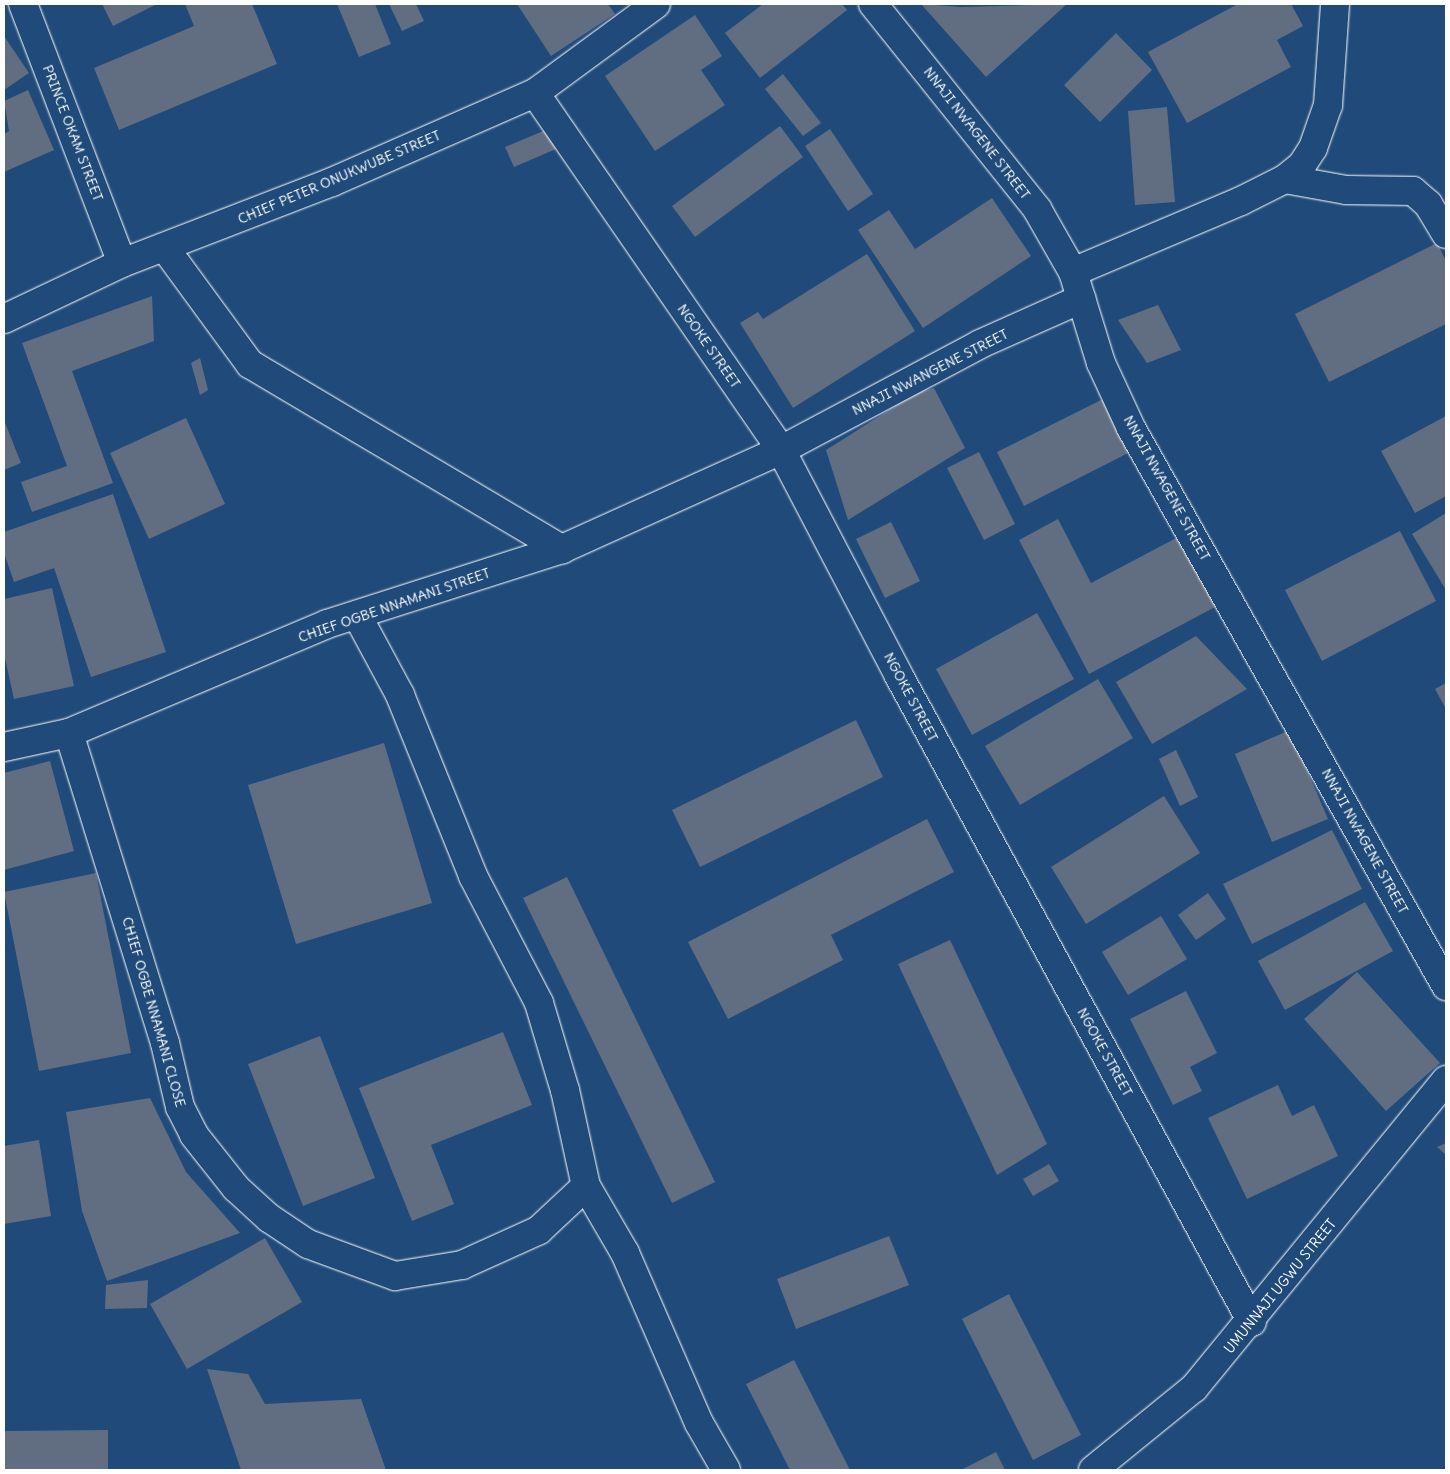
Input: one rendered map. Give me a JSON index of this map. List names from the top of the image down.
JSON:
{
  "streets": {
    "street": [
      "PRINCE OKAM STREET",
      "NNAJI NWAGENE STREET",
      "CHIEF PETER ONUKWUBE STREET",
      "NGOKE STREET",
      "NNAJI NWANGENE STREET",
      "CHIEF OGBE NNAMANI STREET",
      "CHIEF OGBE NNAMANI CLOSE",
      "UMUNNAJI UGWU STREET"
    ]
  },
  "crossings": [
    ["PRINCE OKAM STREET", "CHIEF PETER ONUKWUBE STREET"],
    ["NNAJI NWAGENE STREET", "NNAJI NWANGENE STREET"],
    ["CHIEF PETER ONUKWUBE STREET", "NGOKE STREET"],
    ["NGOKE STREET", "NNAJI NWANGENE STREET"],
    ["NGOKE STREET", "CHIEF OGBE NNAMANI STREET"],
    ["NGOKE STREET", "UMUNNAJI UGWU STREET"],
    ["NNAJI NWANGENE STREET", "CHIEF OGBE NNAMANI STREET"],
    ["CHIEF OGBE NNAMANI STREET", "CHIEF OGBE NNAMANI CLOSE"]
  ]
}
